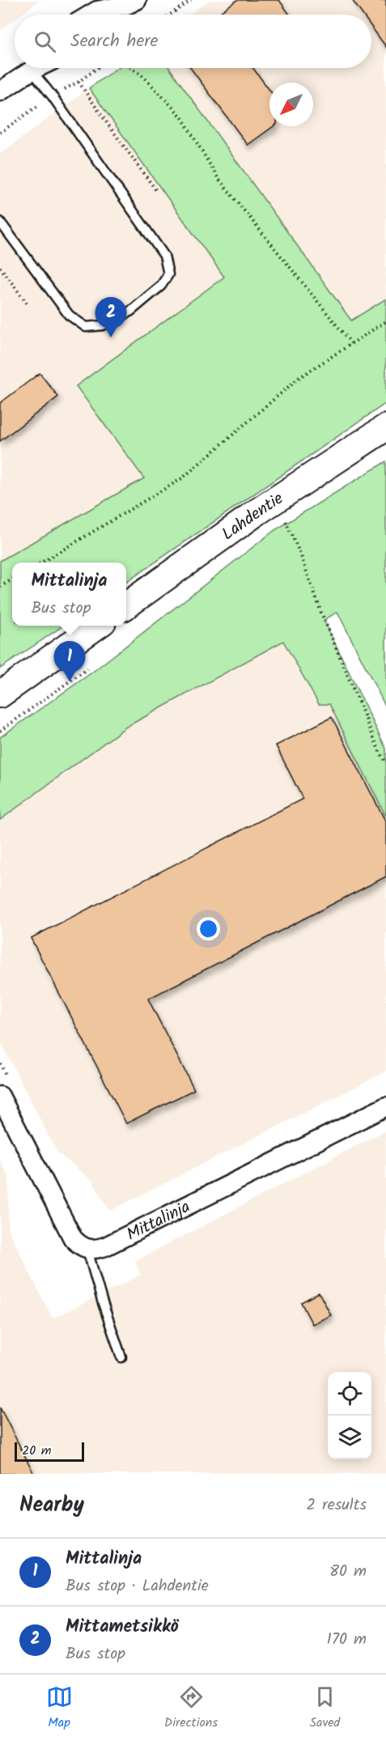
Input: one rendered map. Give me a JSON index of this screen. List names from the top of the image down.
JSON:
{
  "streets": {
    "main road": ["Lahdentie"],
    "street": ["Mittalinja"]
  },
  "scale_bar": "20 m",
  "north": "bottom left",
  "page": {
    "search": "Search here",
    "pins": ["2", "1"],
    "popup": ["Mittalinja", "Bus stop"],
    "scale": "20 m",
    "heading": ["Nearby", "2 results"],
    "list": [
      {
        "mark": "1",
        "name": "Mittalinja",
        "note": "Bus stop · Lahdentie",
        "value": "80 m"
      },
      {
        "mark": "2",
        "name": "Mittametsikkö",
        "note": "Bus stop",
        "value": "170 m"
      }
    ],
    "nav": ["Map", "Directions", "Saved"]
  }
}
